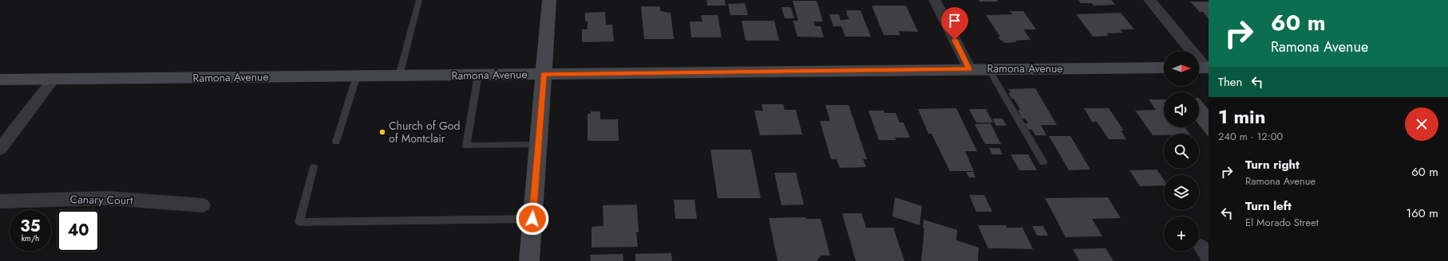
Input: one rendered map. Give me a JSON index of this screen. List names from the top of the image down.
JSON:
{
  "streets": {
    "street": ["Ramona Avenue", "Canary Court"]
  },
  "places": ["Church of God of Montclair"],
  "north": "right",
  "page": {
    "turn": ["60 m", "Ramona Avenue"],
    "map_buttons": "+",
    "then": "Then",
    "heading": ["1 min", "240 m · 12:00"],
    "list": [
      {
        "name": "Turn right",
        "note": "Ramona Avenue",
        "value": "60 m"
      },
      {
        "name": "Turn left",
        "note": "El Morado Street",
        "value": "160 m"
      }
    ],
    "speed": "35 km/h",
    "limit": "40"
  }
}
